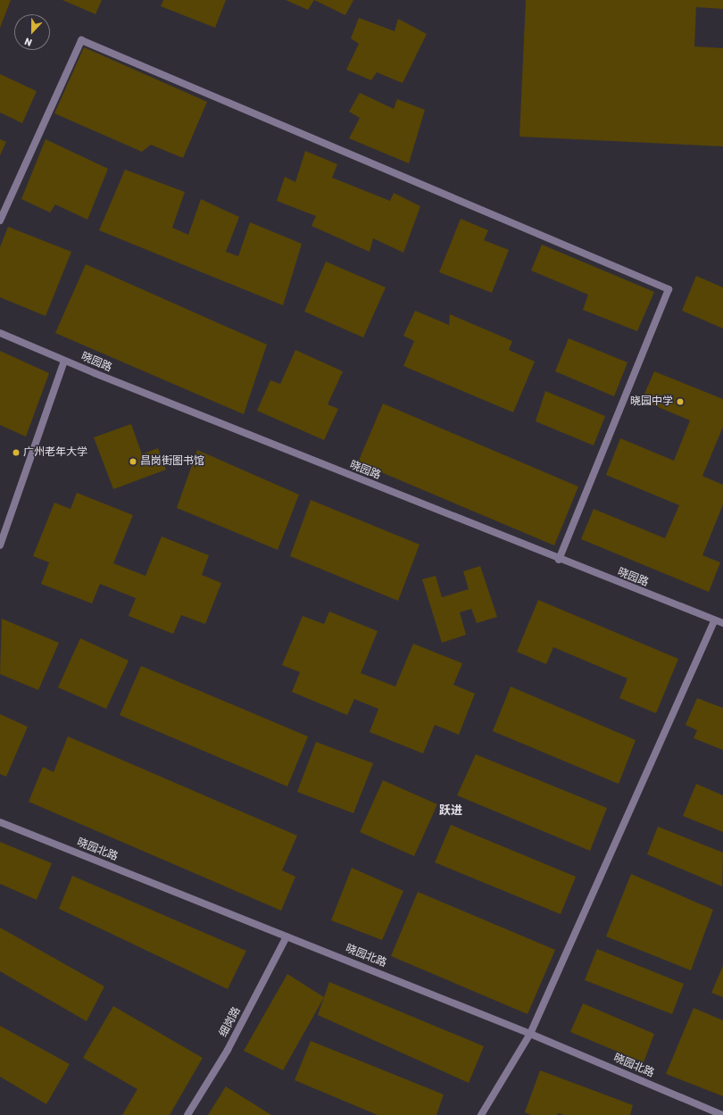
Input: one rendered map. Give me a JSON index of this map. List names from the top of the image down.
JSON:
{
  "streets": {
    "street": ["晓园路", "晓园北路", "细岗路"]
  },
  "crossings": [
    ["晓园北路", "细岗路"]
  ],
  "districts": ["跃进"],
  "places": ["晓园中学", "广州老年大学", "昌岗街图书馆"],
  "north": "bottom"
}
